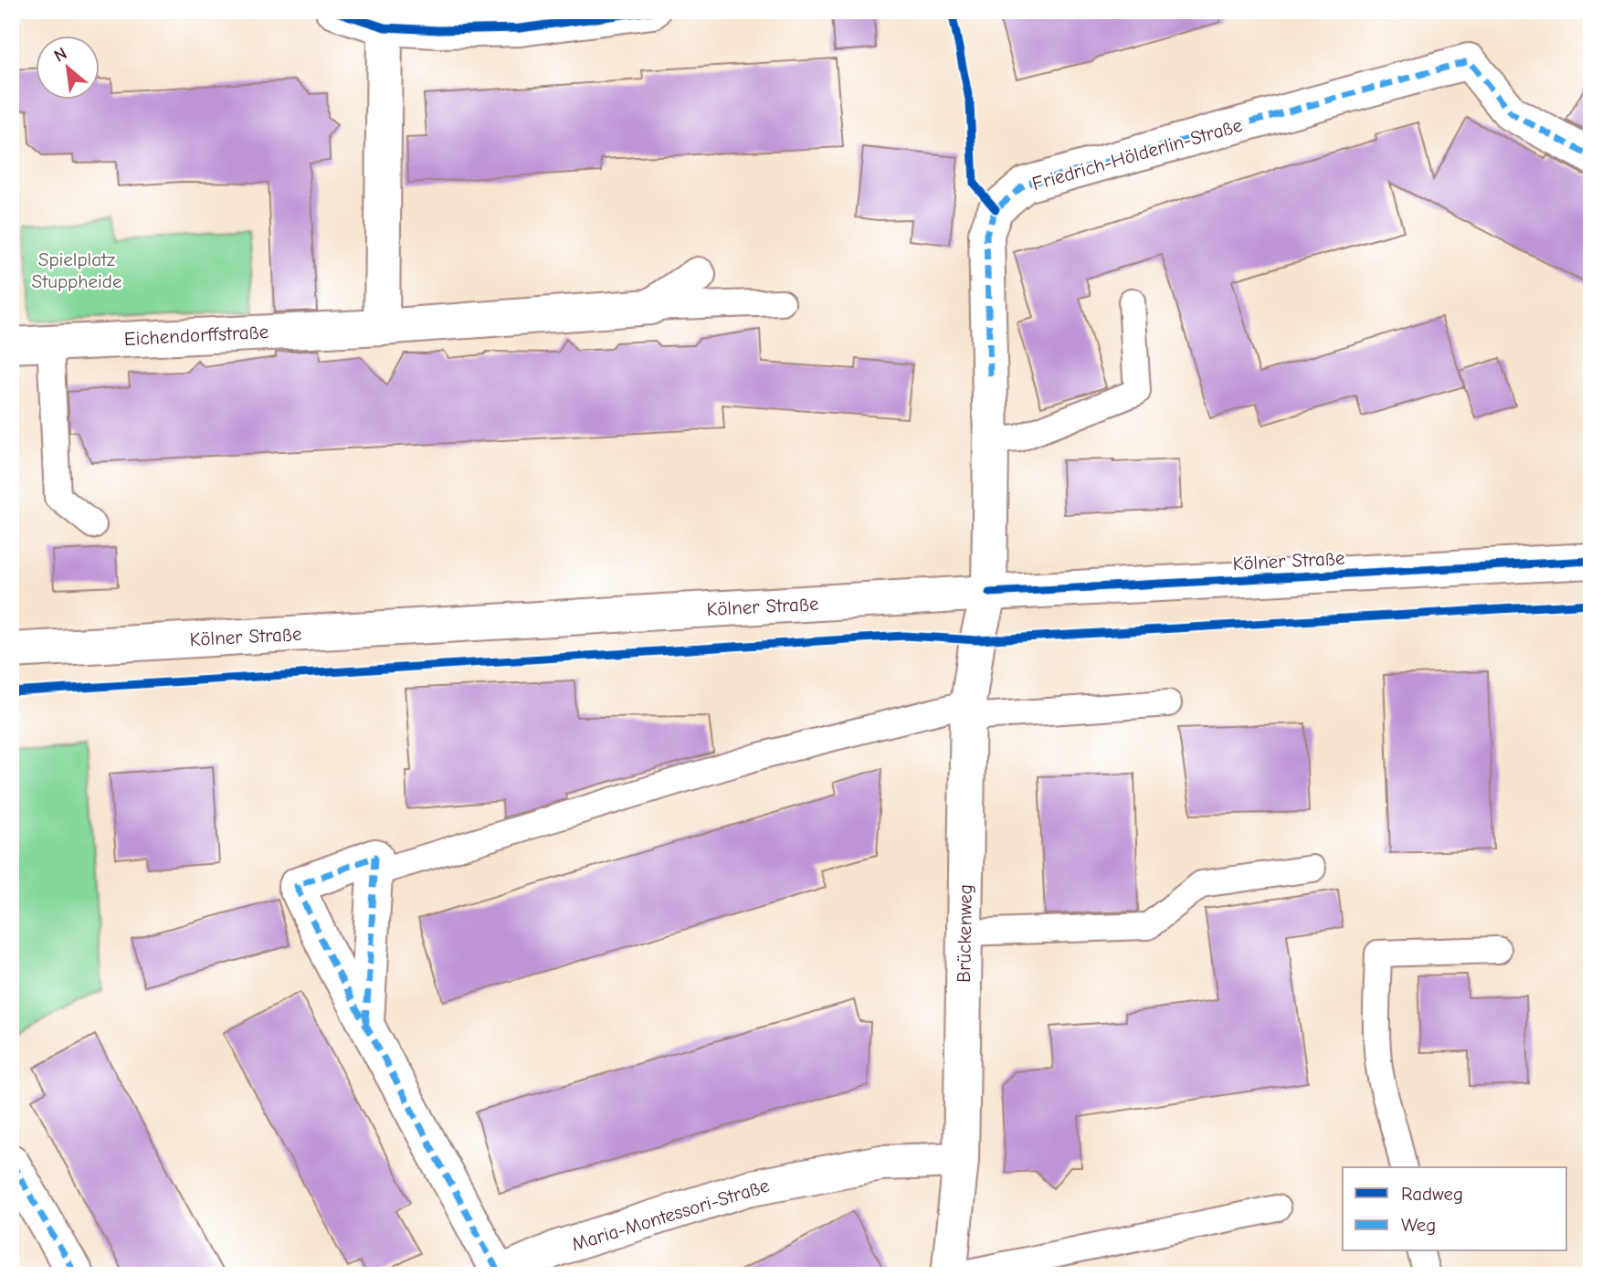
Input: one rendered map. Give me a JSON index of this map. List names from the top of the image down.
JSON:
{
  "streets": {
    "street": [
      "Friedrich-Hölderlin-Straße",
      "Eichendorffstraße",
      "Kölner Straße",
      "Brückenweg",
      "Maria-Montessori-Straße"
    ]
  },
  "crossings": [
    ["Friedrich-Hölderlin-Straße", "Kölner Straße"],
    ["Friedrich-Hölderlin-Straße", "Brückenweg"],
    ["Kölner Straße", "Brückenweg"],
    ["Brückenweg", "Maria-Montessori-Straße"]
  ],
  "parks": ["Spielplatz Stuppheide"],
  "legend": ["Radweg", "Weg"],
  "north": "top left"
}
